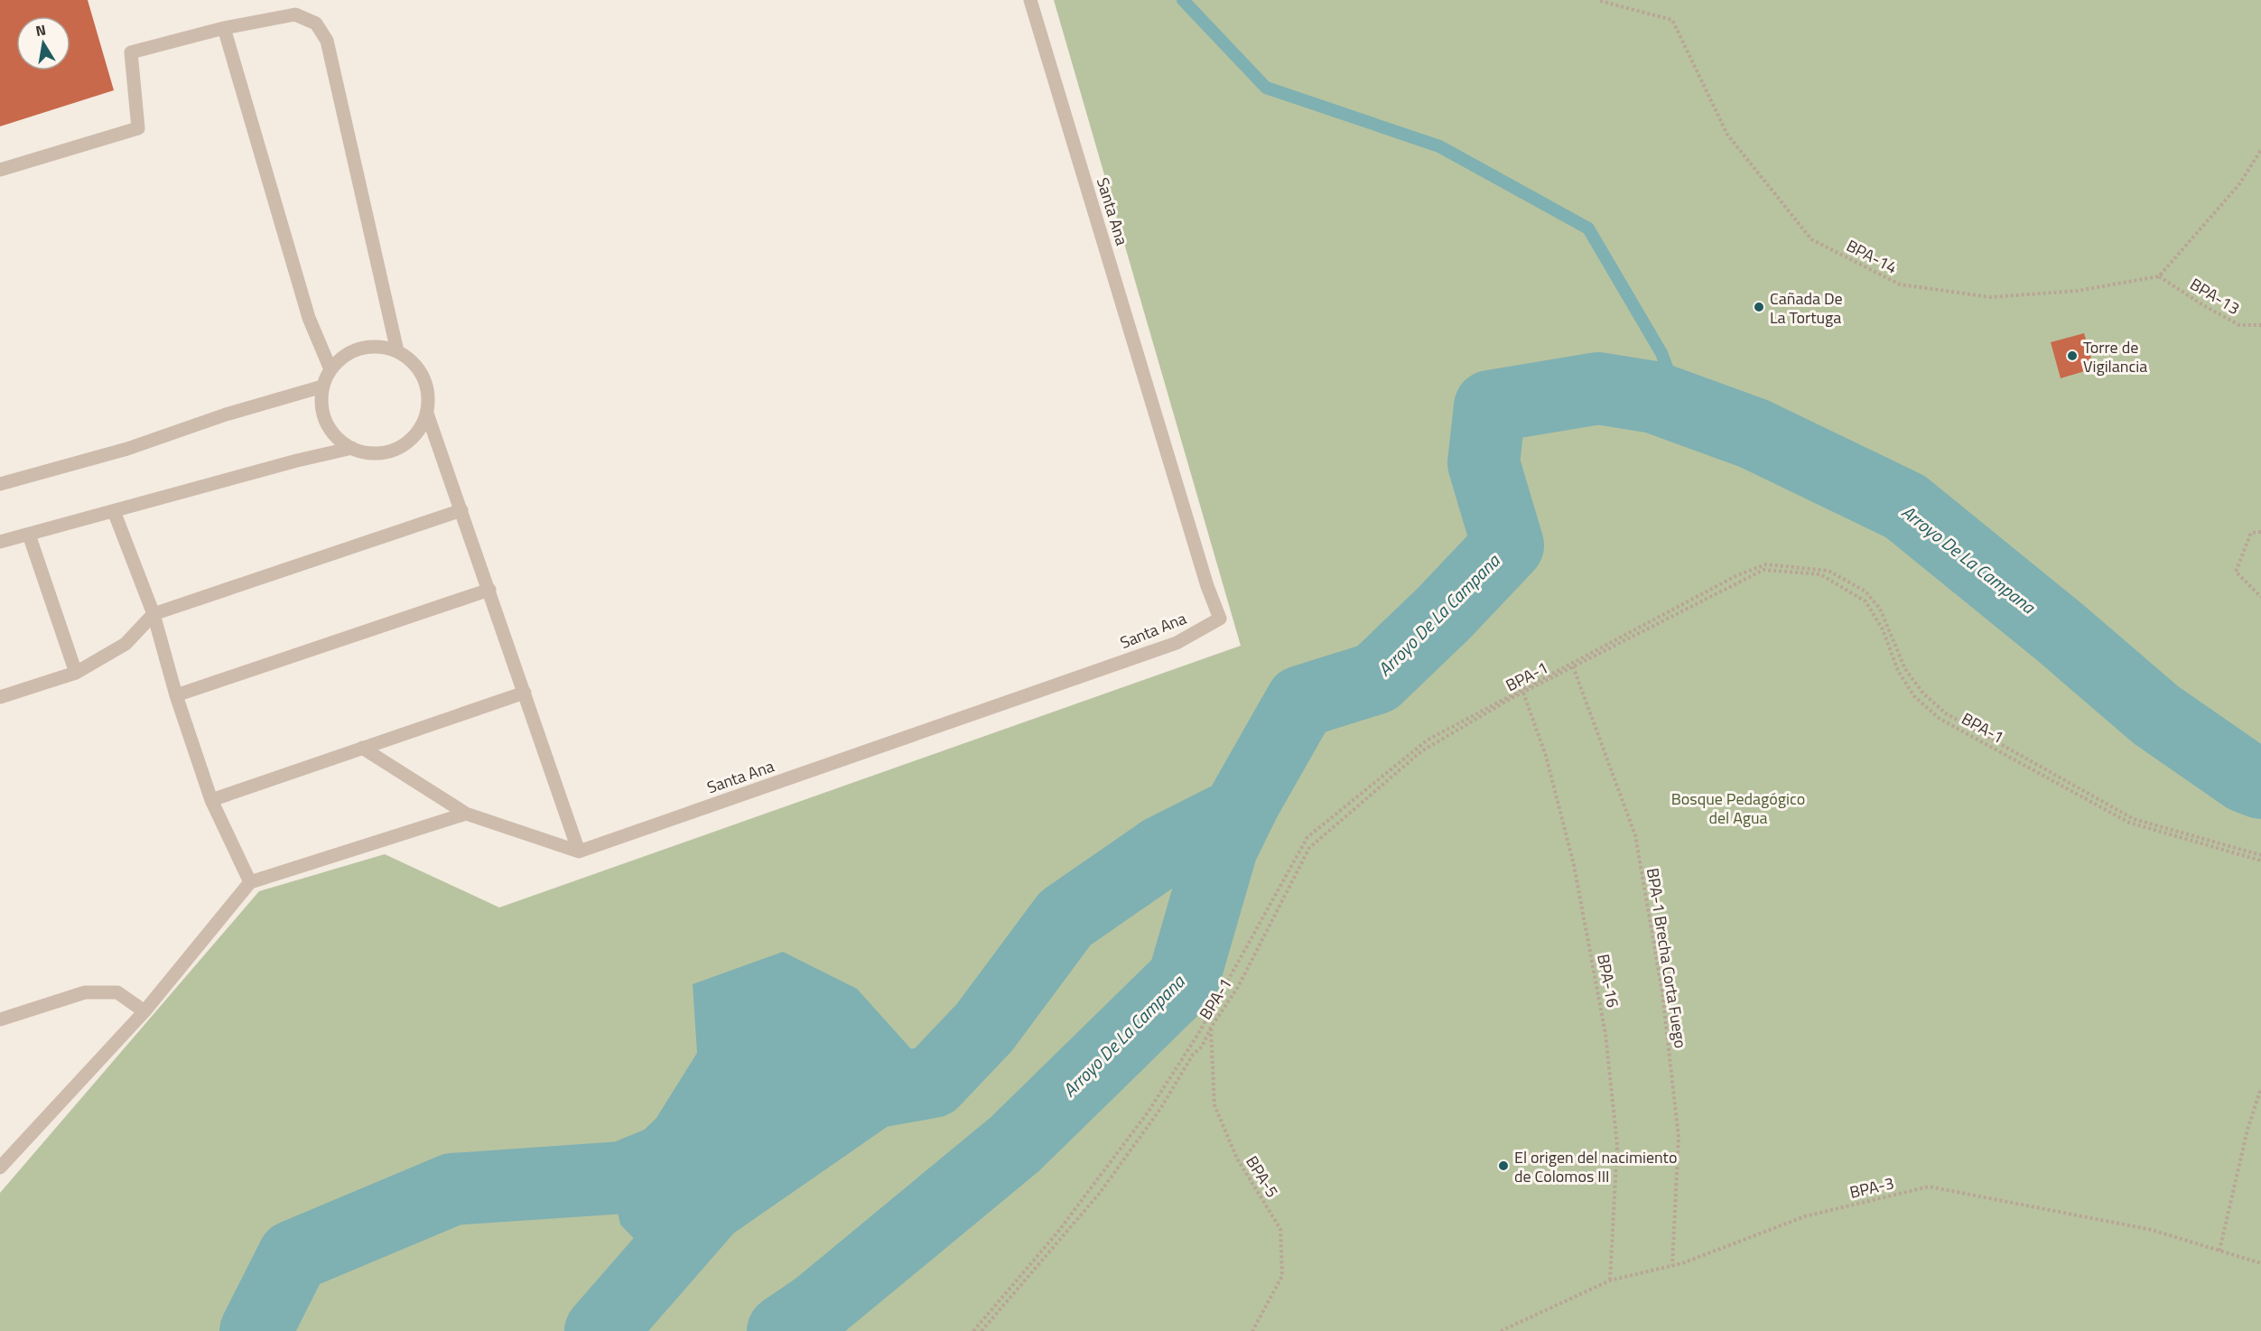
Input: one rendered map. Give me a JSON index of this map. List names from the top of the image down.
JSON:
{
  "streets": {
    "lane": ["Santa Ana"],
    "path": [
      "BPA-14",
      "BPA-13",
      "BPA-1",
      "BPA-1 Brecha Corta Fuego",
      "BPA-16",
      "BPA-5",
      "BPA-3"
    ]
  },
  "crossings": [
    ["BPA-14", "BPA-13"],
    ["BPA-1", "BPA-1 Brecha Corta Fuego"],
    ["BPA-1", "BPA-16"],
    ["BPA-1", "BPA-5"],
    ["BPA-1 Brecha Corta Fuego", "BPA-3"],
    ["BPA-16", "BPA-3"]
  ],
  "water": ["Arroyo De La Campana"],
  "parks": ["Bosque Pedagógico del Agua"],
  "places": ["Cañada De La Tortuga", "Torre de Vigilancia", "El origen del nacimiento de Colomos III"],
  "north": "top"
}
